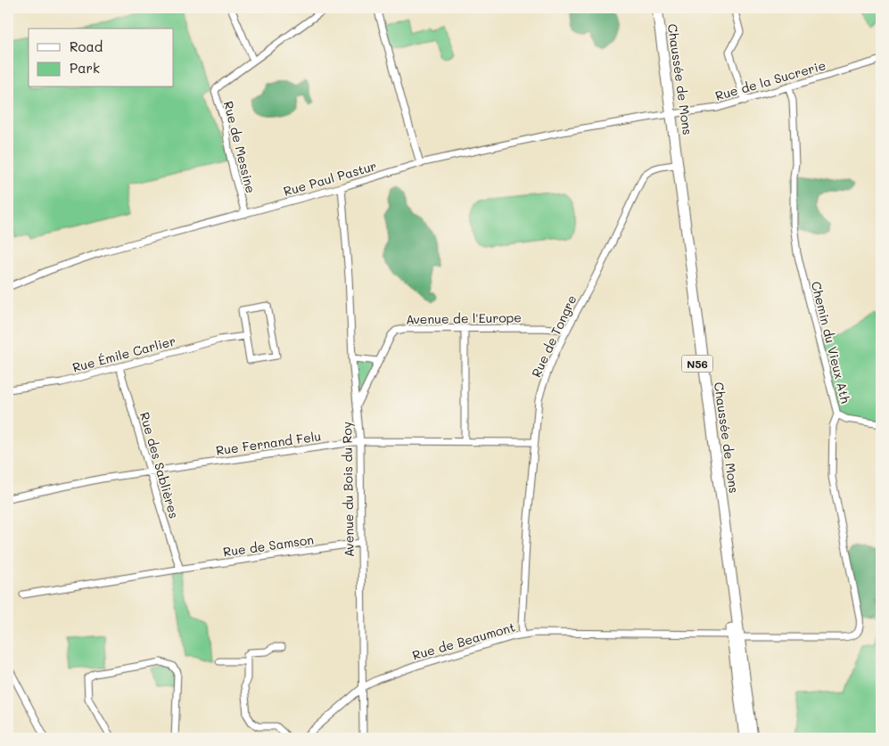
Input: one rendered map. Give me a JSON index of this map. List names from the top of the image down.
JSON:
{
  "streets": {
    "main road": ["Chaussée de Mons", "N56"],
    "street": [
      "Rue de la Sucrerie",
      "Rue de Messine",
      "Rue Paul Pastur",
      "Avenue de l'Europe",
      "Rue de Tongre",
      "Chemin du Vieux Ath",
      "Rue Émile Carlier",
      "Rue Fernand Felu",
      "Rue des Sablières",
      "Avenue du Bois du Roy",
      "Rue de Samson",
      "Rue de Beaumont"
    ]
  },
  "crossings": [
    ["Chaussée de Mons", "Rue de la Sucrerie"],
    ["Chaussée de Mons", "Rue Paul Pastur"],
    ["Chaussée de Mons", "Rue de Tongre"],
    ["Chaussée de Mons", "Chemin du Vieux Ath"],
    ["Chaussée de Mons", "Rue de Beaumont"],
    ["Rue de la Sucrerie", "Rue Paul Pastur"],
    ["Rue de la Sucrerie", "Chemin du Vieux Ath"],
    ["Rue de Messine", "Rue Paul Pastur"],
    ["Rue Paul Pastur", "Avenue du Bois du Roy"],
    ["Avenue de l'Europe", "Rue de Tongre"],
    ["Avenue de l'Europe", "Avenue du Bois du Roy"],
    ["Rue de Tongre", "Rue Fernand Felu"],
    ["Rue de Tongre", "Rue de Beaumont"],
    ["Chemin du Vieux Ath", "Rue de Beaumont"],
    ["Rue Émile Carlier", "Rue des Sablières"],
    ["Rue Fernand Felu", "Rue des Sablières"],
    ["Rue Fernand Felu", "Avenue du Bois du Roy"],
    ["Rue des Sablières", "Rue de Samson"],
    ["Avenue du Bois du Roy", "Rue de Samson"],
    ["Avenue du Bois du Roy", "Rue de Beaumont"]
  ],
  "legend": ["Road", "Park"]
}
